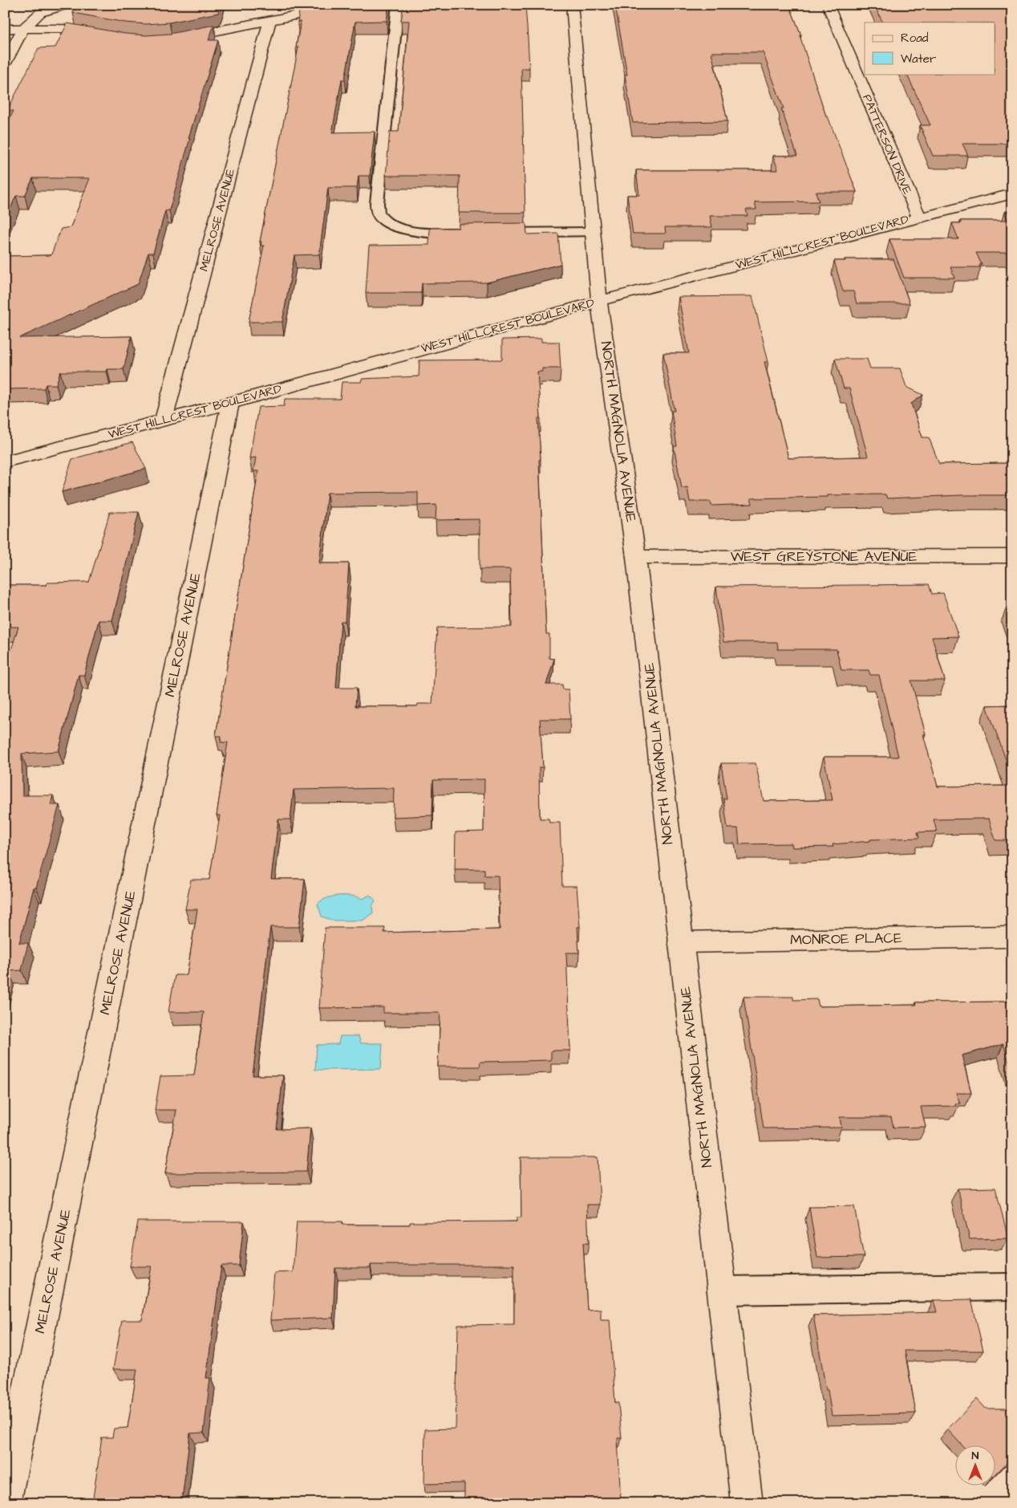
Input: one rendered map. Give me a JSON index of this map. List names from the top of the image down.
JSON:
{
  "streets": {
    "street": [
      "PATTERSON DRIVE",
      "MELROSE AVENUE",
      "WEST HILLCREST BOULEVARD",
      "NORTH MAGNOLIA AVENUE",
      "WEST GREYSTONE AVENUE",
      "MONROE PLACE"
    ]
  },
  "crossings": [
    ["PATTERSON DRIVE", "WEST HILLCREST BOULEVARD"],
    ["MELROSE AVENUE", "WEST HILLCREST BOULEVARD"],
    ["WEST HILLCREST BOULEVARD", "NORTH MAGNOLIA AVENUE"],
    ["NORTH MAGNOLIA AVENUE", "WEST GREYSTONE AVENUE"],
    ["NORTH MAGNOLIA AVENUE", "MONROE PLACE"]
  ],
  "legend": ["Road", "Water"],
  "north": "top"
}
